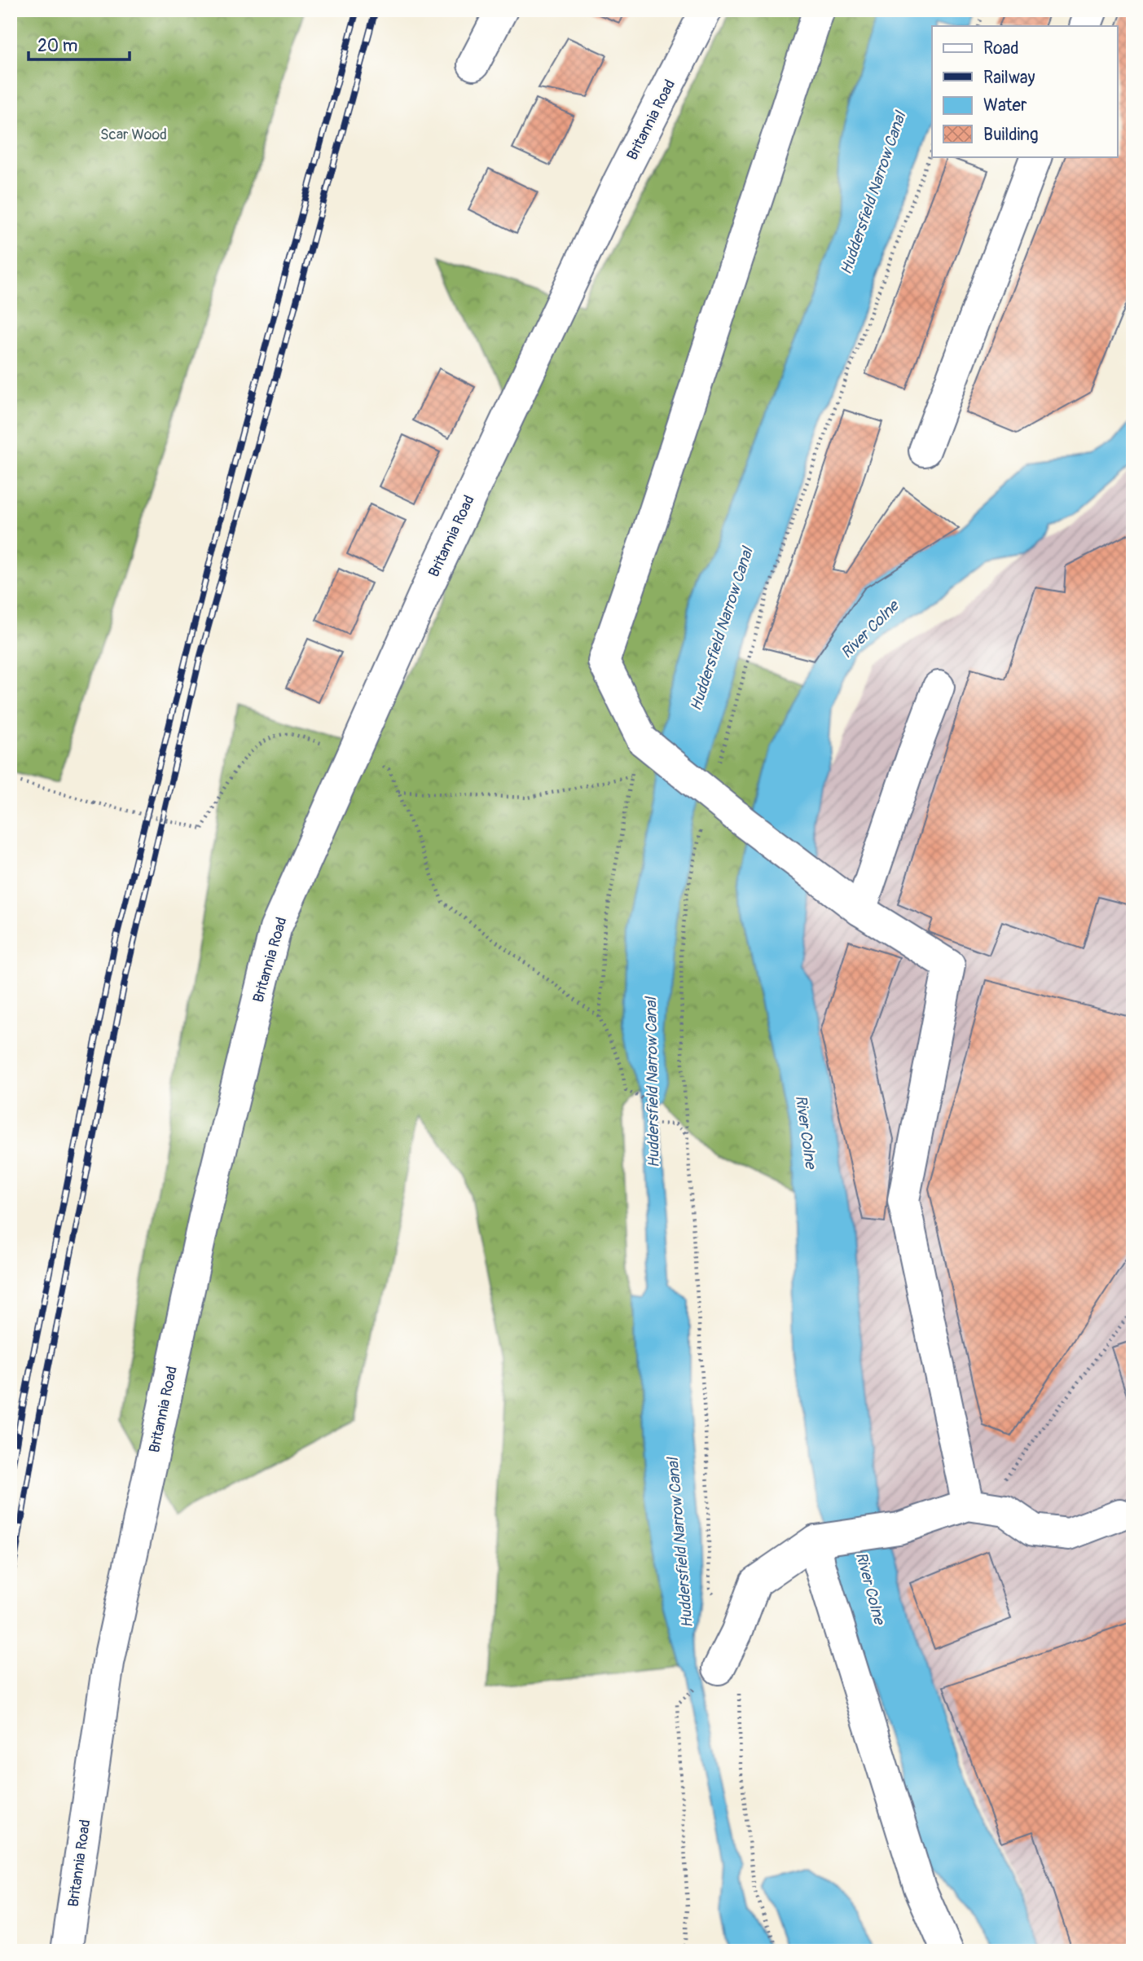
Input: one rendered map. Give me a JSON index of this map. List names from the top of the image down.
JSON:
{
  "streets": {
    "street": ["Britannia Road"]
  },
  "water": ["Huddersfield Narrow Canal", "River Colne"],
  "parks": ["Scar Wood"],
  "legend": [
    "Road",
    "Railway",
    "Water",
    "Building"
  ],
  "scale_bar": "20 m"
}
